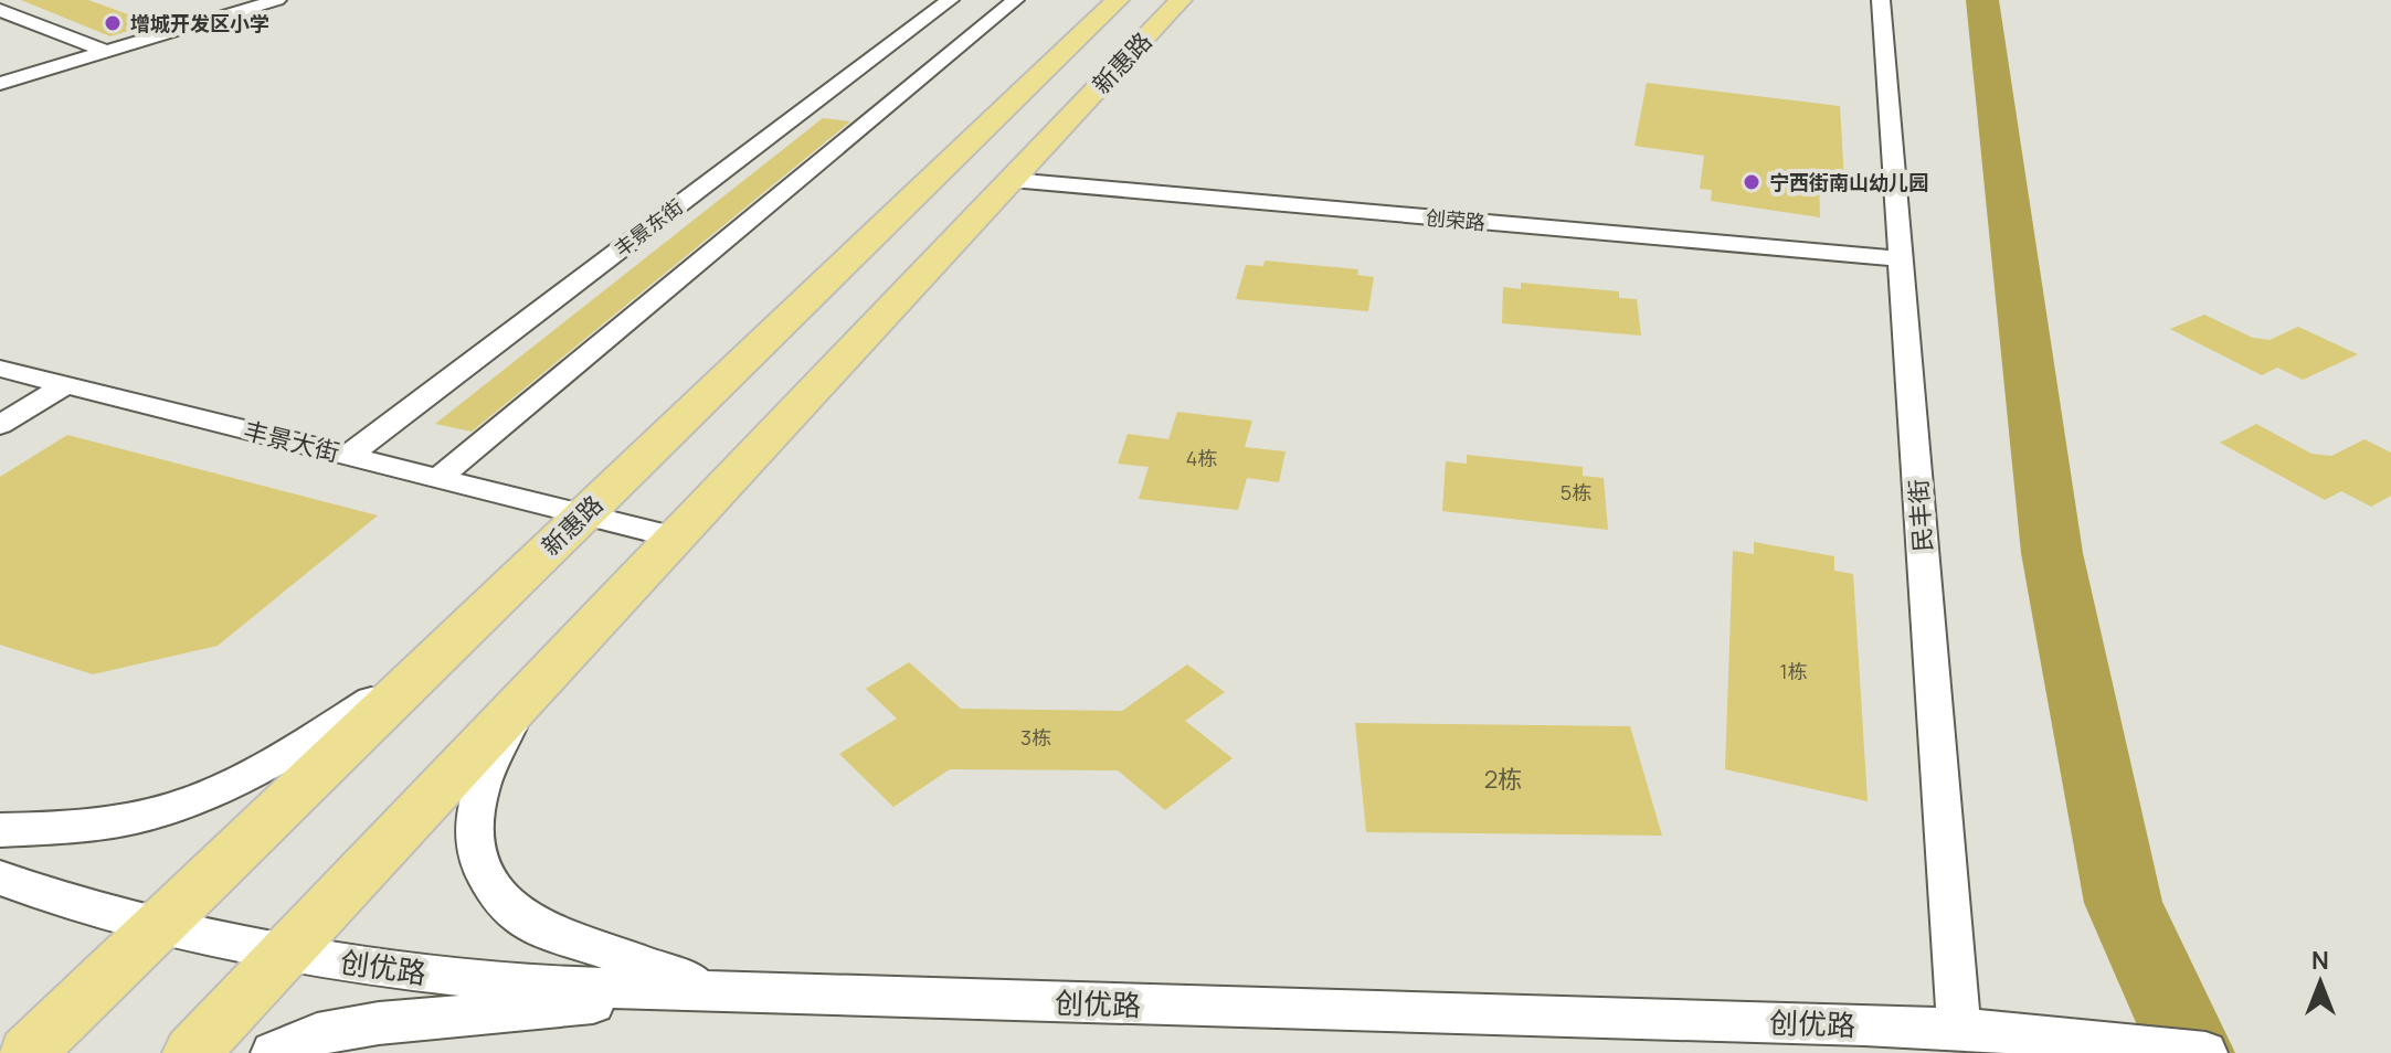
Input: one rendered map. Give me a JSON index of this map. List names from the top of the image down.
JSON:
{
  "streets": {
    "main road": ["新惠路"],
    "street": [
      "创荣路",
      "丰景东街",
      "丰景大街",
      "民丰街",
      "创优路"
    ]
  },
  "crossings": [
    ["新惠路", "创荣路"],
    ["新惠路", "丰景大街"],
    ["新惠路", "创优路"],
    ["创荣路", "民丰街"],
    ["丰景东街", "丰景大街"],
    ["民丰街", "创优路"]
  ],
  "places": ["增城开发区小学", "宁西街南山幼儿园"],
  "house_numbers": [
    "4栋",
    "5栋",
    "1栋",
    "3栋",
    "2栋"
  ],
  "north": "top"
}
